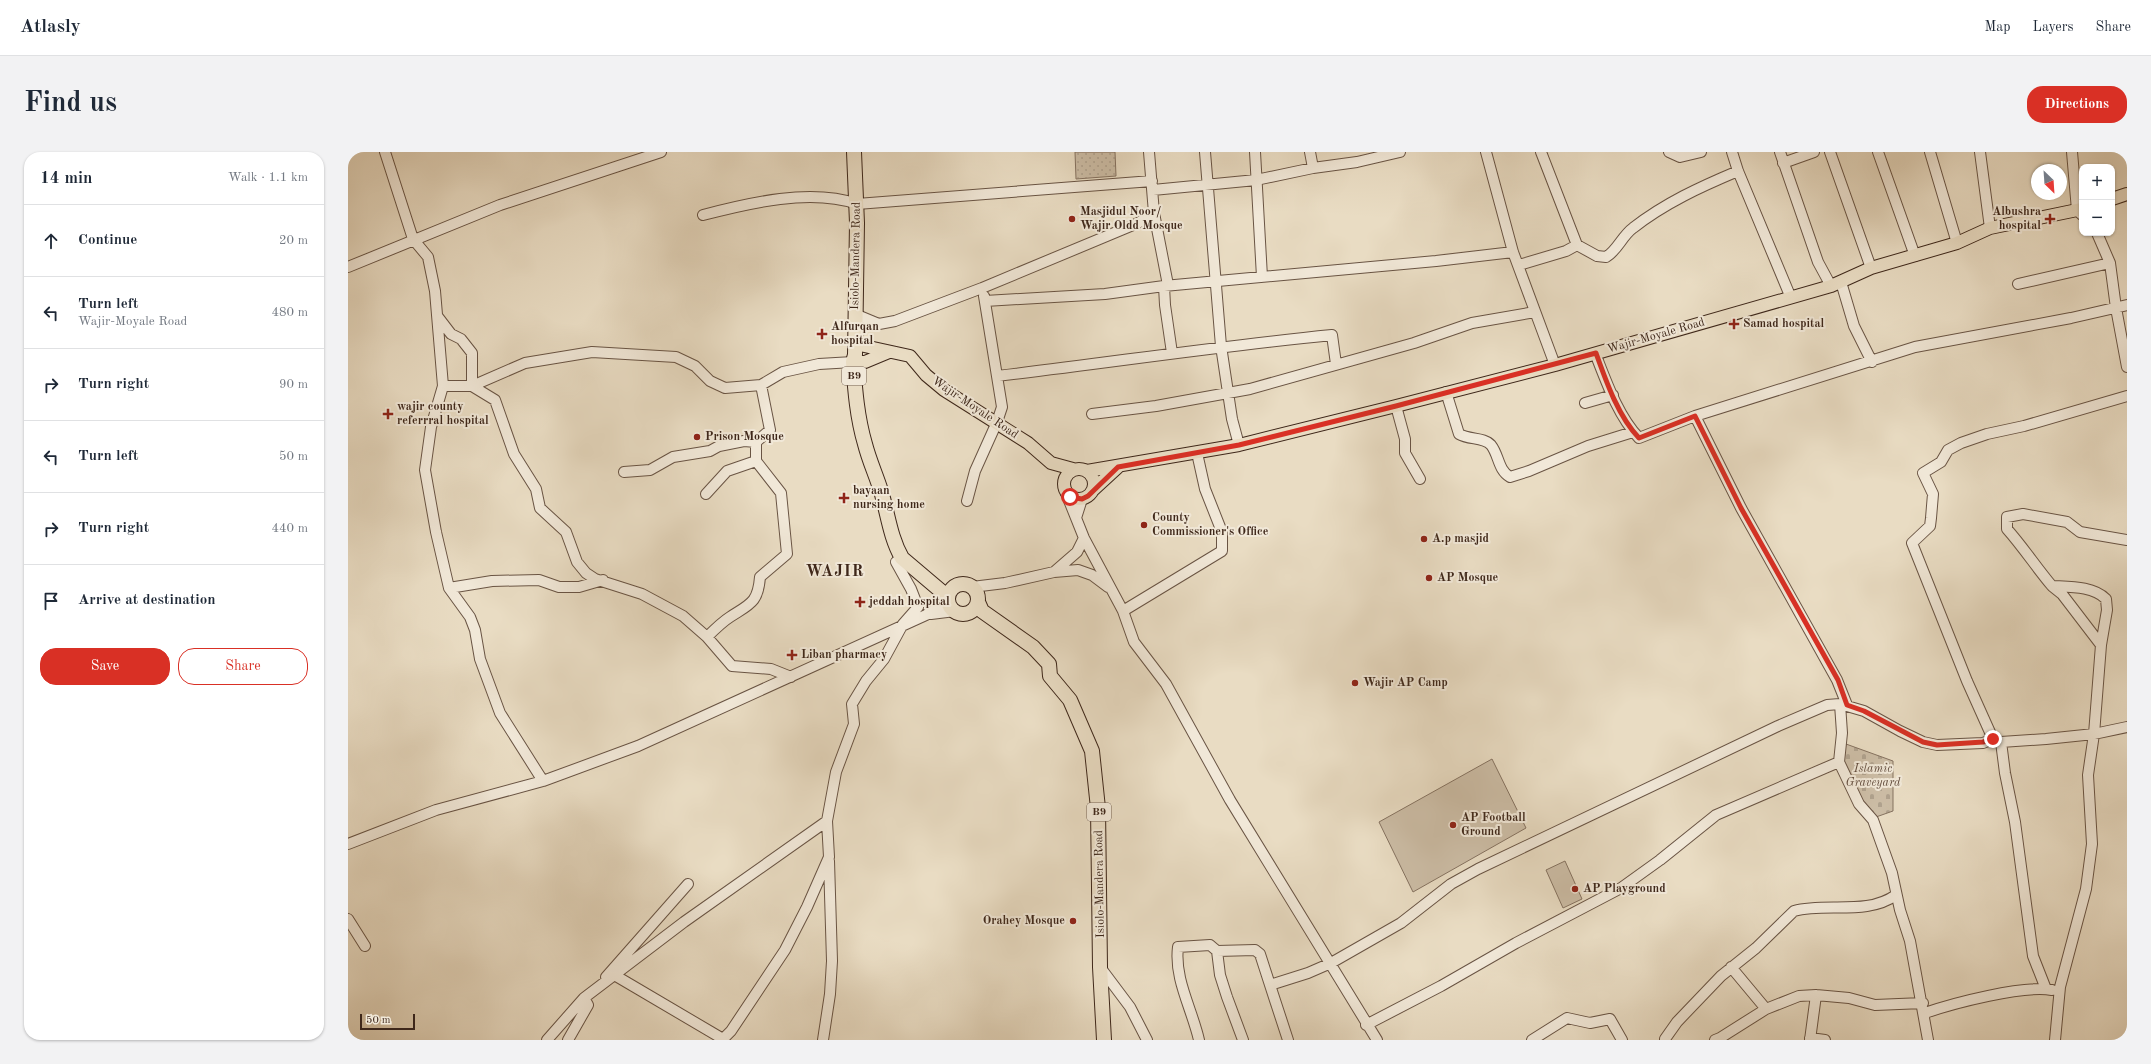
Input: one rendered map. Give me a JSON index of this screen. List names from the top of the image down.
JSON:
{
  "streets": {
    "highway": ["Isiolo-Mandera Road", "B9"],
    "main road": ["Wajir-Moyale Road"]
  },
  "crossings": [
    ["Isiolo-Mandera Road", "Wajir-Moyale Road"]
  ],
  "districts": ["WAJIR"],
  "parks": ["Islamic Graveyard"],
  "places": {
    "other": [
      "Masjidul Noor/ Wajir Oldd Mosque",
      "Prison Mosque",
      "County Commissioner's Office",
      "A.p masjid",
      "AP Mosque",
      "Wajir AP Camp",
      "AP Football Ground",
      "AP Playground",
      "Orahey Mosque"
    ],
    "health": [
      "Albushra hospital",
      "Samad hospital",
      "Alfurqan hospital",
      "wajir county referrral hospital",
      "bayaan nursing home",
      "jeddah hospital",
      "Liban pharmacy"
    ]
  },
  "scale_bar": "50 m",
  "north": "bottom right",
  "page": {
    "header": "Atlasly",
    "nav": ["Map", "Layers", "Share"],
    "buttons": [
      "Directions",
      ["Save", "Share"]
    ],
    "title": "Find us",
    "heading": ["14 min", "Walk · 1.1 km"],
    "map_buttons": ["+", "−"],
    "list": [
      ["Continue", "20 m"],
      ["Turn left", "Wajir-Moyale Road", "480 m"],
      ["Turn right", "90 m"],
      ["Turn left", "50 m"],
      ["Turn right", "440 m"],
      "Arrive at destination"
    ],
    "scale": "50 m"
  }
}
